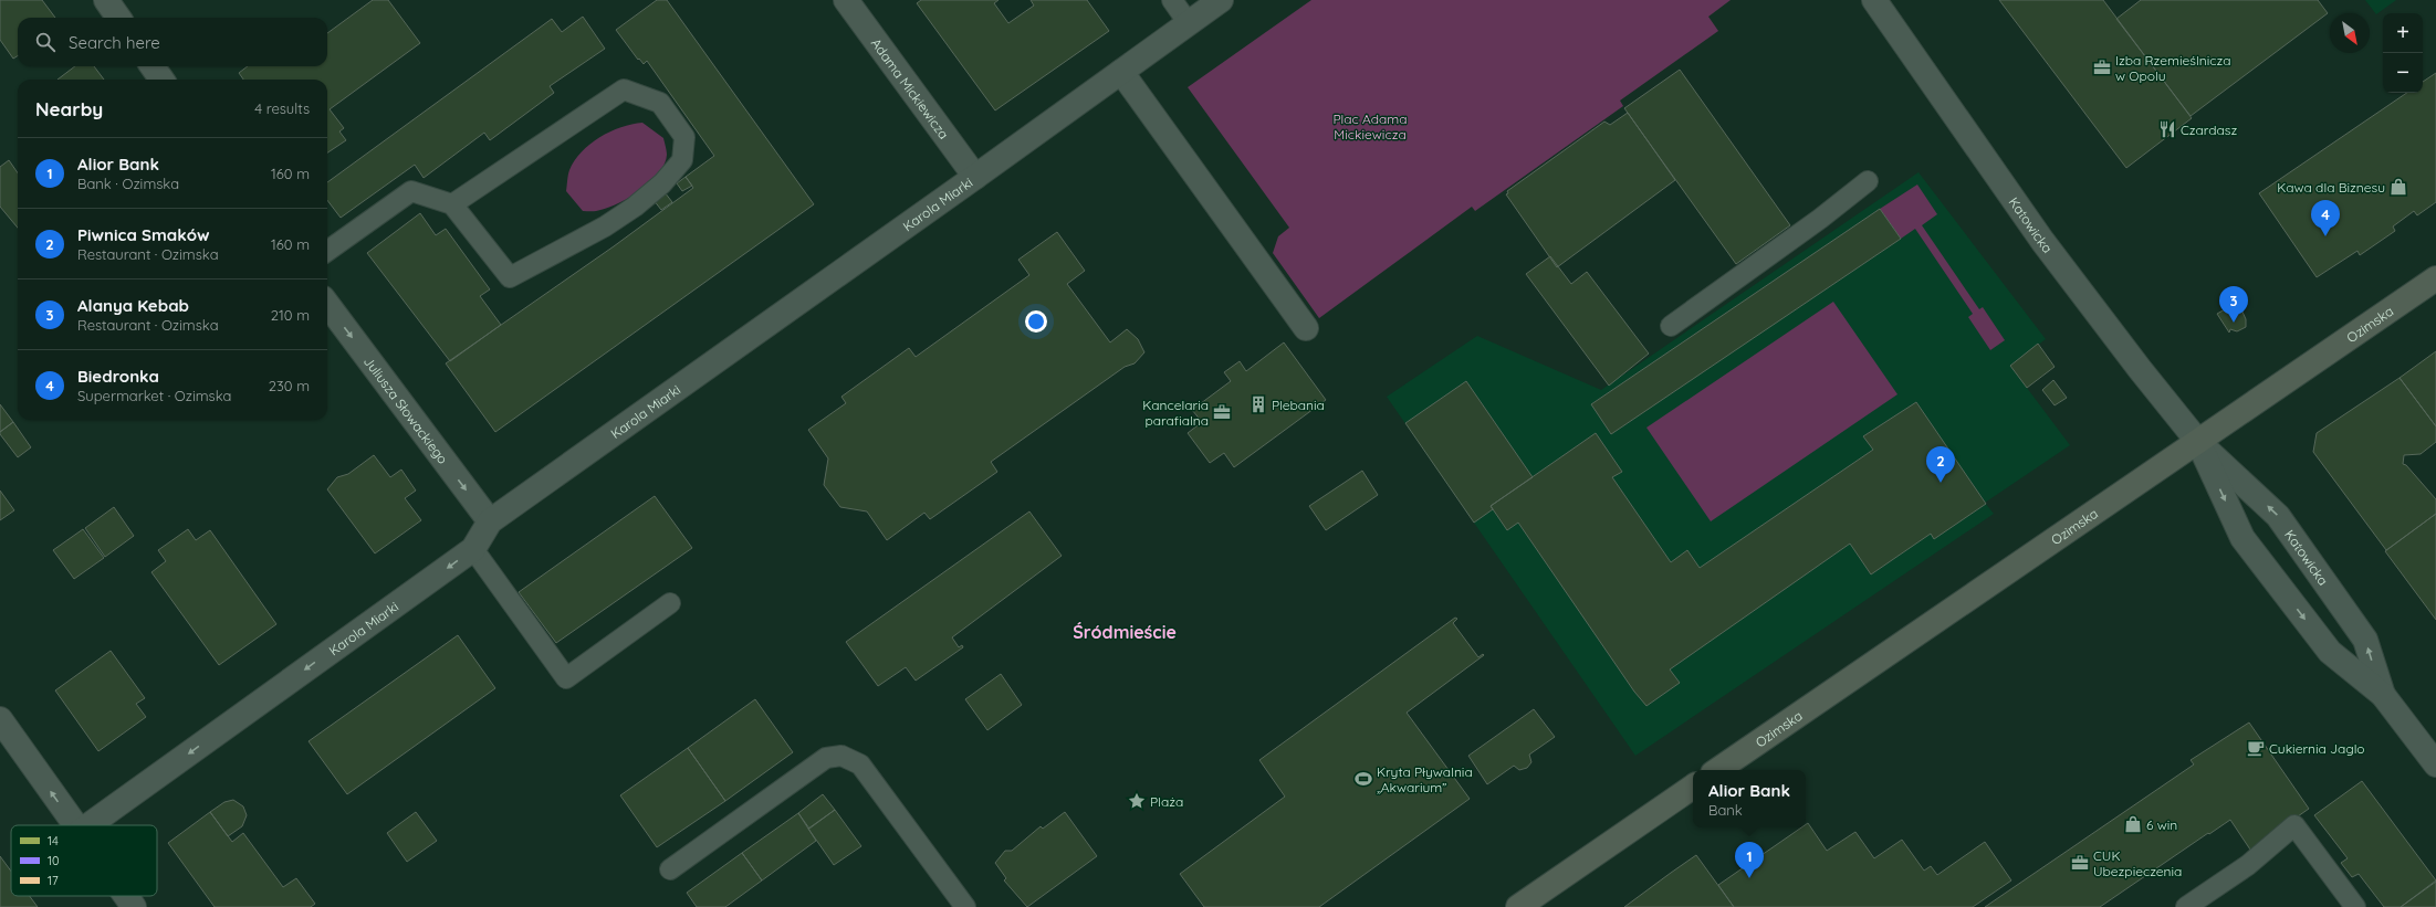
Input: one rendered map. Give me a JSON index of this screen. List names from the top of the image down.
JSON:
{
  "streets": {
    "main road": ["Ozimska"],
    "street": [
      "Adama Mickiewicza",
      "Karola Miarki",
      "Katowicka",
      "Juliusza Słowackiego"
    ]
  },
  "crossings": [
    ["Adama Mickiewicza", "Karola Miarki"],
    ["Karola Miarki", "Juliusza Słowackiego"],
    ["Katowicka", "Ozimska"]
  ],
  "one_way": ["Juliusza Słowackiego"],
  "districts": ["Śródmieście"],
  "parks": ["Plac Adama Mickiewicza"],
  "places": {
    "office": ["Izba Rzemieślnicza w Opolu", "Kancelaria parafialna", "CUK Ubezpieczenia"],
    "restaurant": ["Czardasz"],
    "shop": ["Kawa dla Biznesu", "6 win"],
    "building": ["Plebania"],
    "cafe": ["Cukiernia Jaglo"],
    "sports": ["Kryta Pływalnia „Akwarium”"],
    "place": ["Plaża"]
  },
  "legend": ["14", "10", "17"],
  "north": "bottom right",
  "page": {
    "map_buttons": ["+", "−"],
    "search": "Search here",
    "heading": ["Nearby", "4 results"],
    "list": [
      {
        "mark": "1",
        "name": "Alior Bank",
        "note": "Bank · Ozimska",
        "value": "160 m"
      },
      {
        "mark": "2",
        "name": "Piwnica Smaków",
        "note": "Restaurant · Ozimska",
        "value": "160 m"
      },
      {
        "mark": "3",
        "name": "Alanya Kebab",
        "note": "Restaurant · Ozimska",
        "value": "210 m"
      },
      {
        "mark": "4",
        "name": "Biedronka",
        "note": "Supermarket · Ozimska",
        "value": "230 m"
      }
    ],
    "pins": [
      "4",
      "3",
      "2",
      "1"
    ],
    "popup": ["Alior Bank", "Bank"]
  }
}
